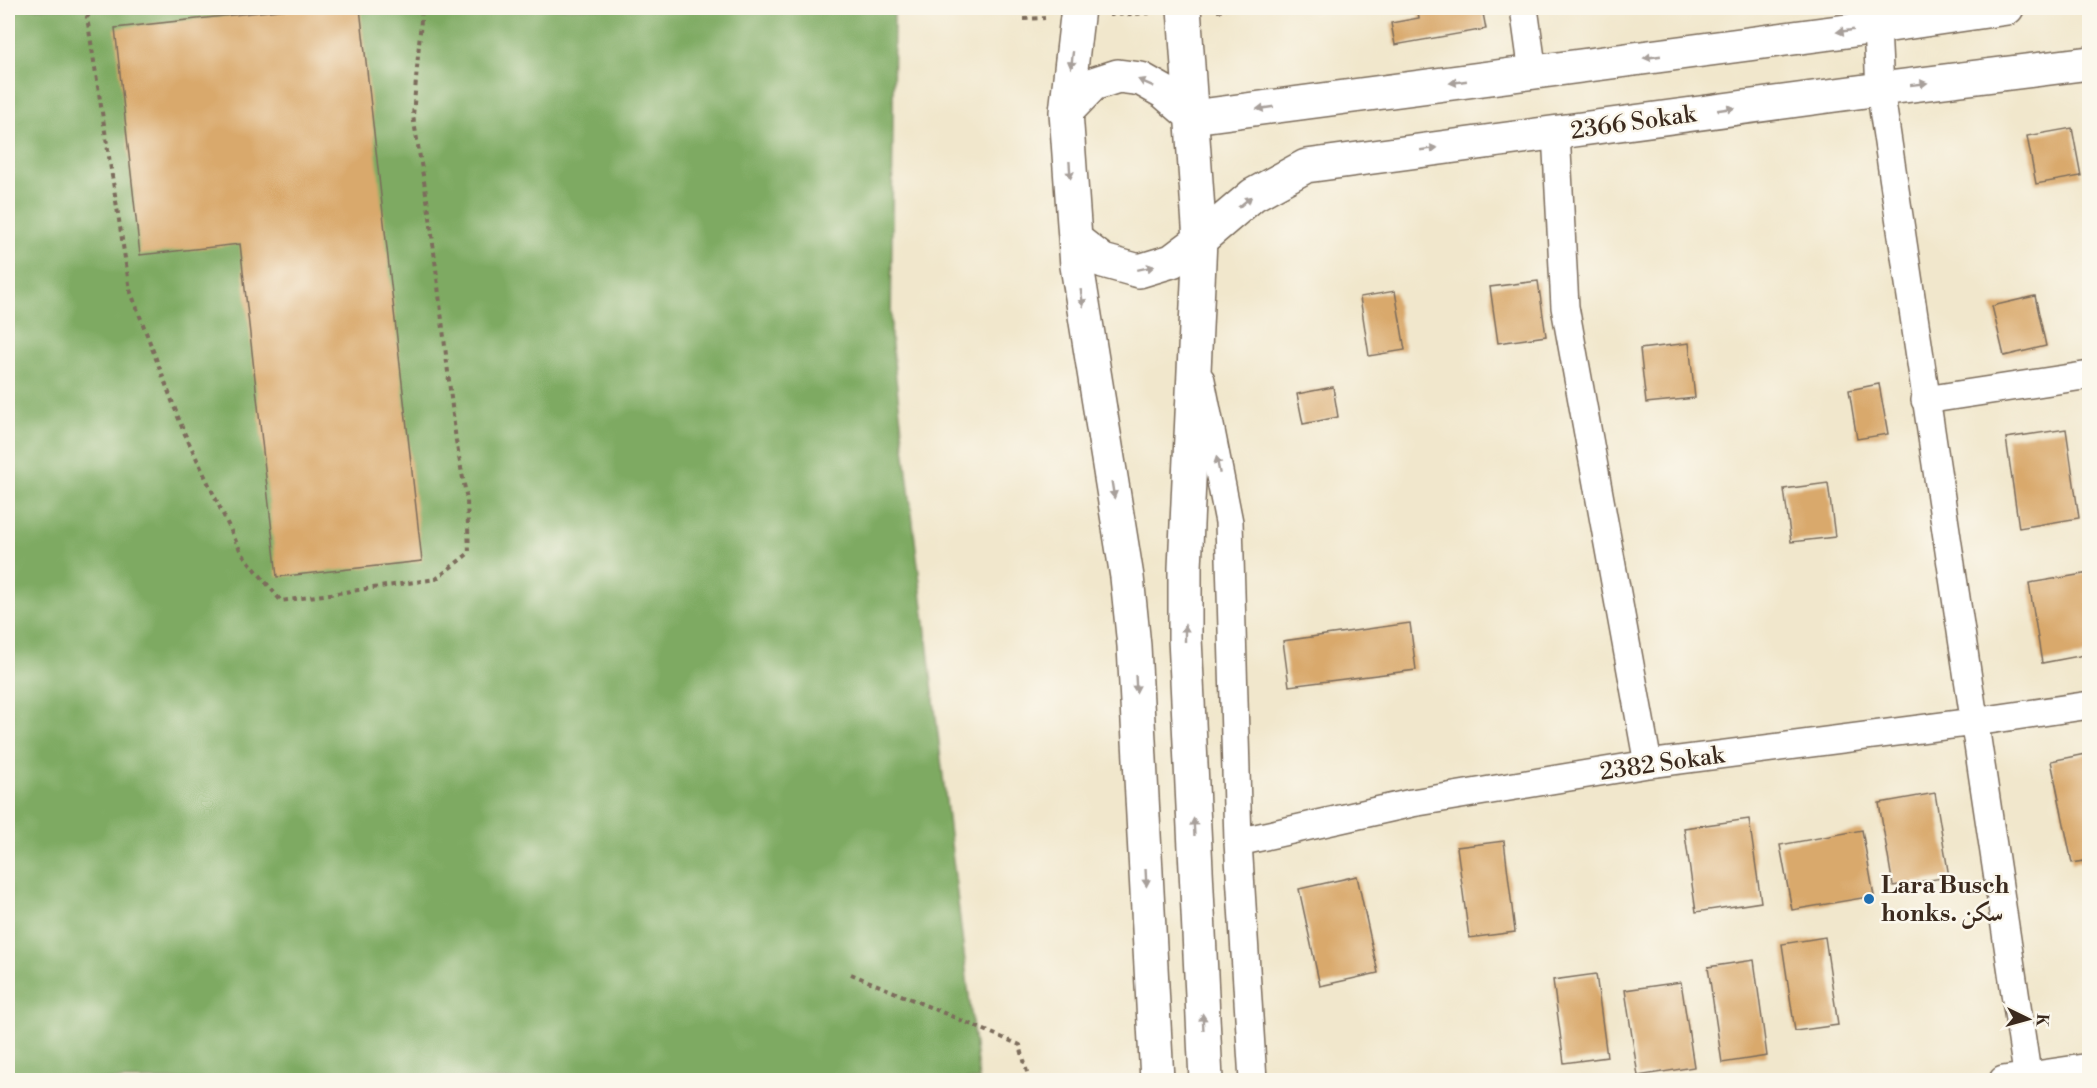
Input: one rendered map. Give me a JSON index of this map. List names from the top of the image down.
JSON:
{
  "streets": {
    "main road": ["2366 Sokak"],
    "street": ["2382 Sokak"]
  },
  "places": ["Lara Busch honks. سكن"],
  "north": "right"
}
